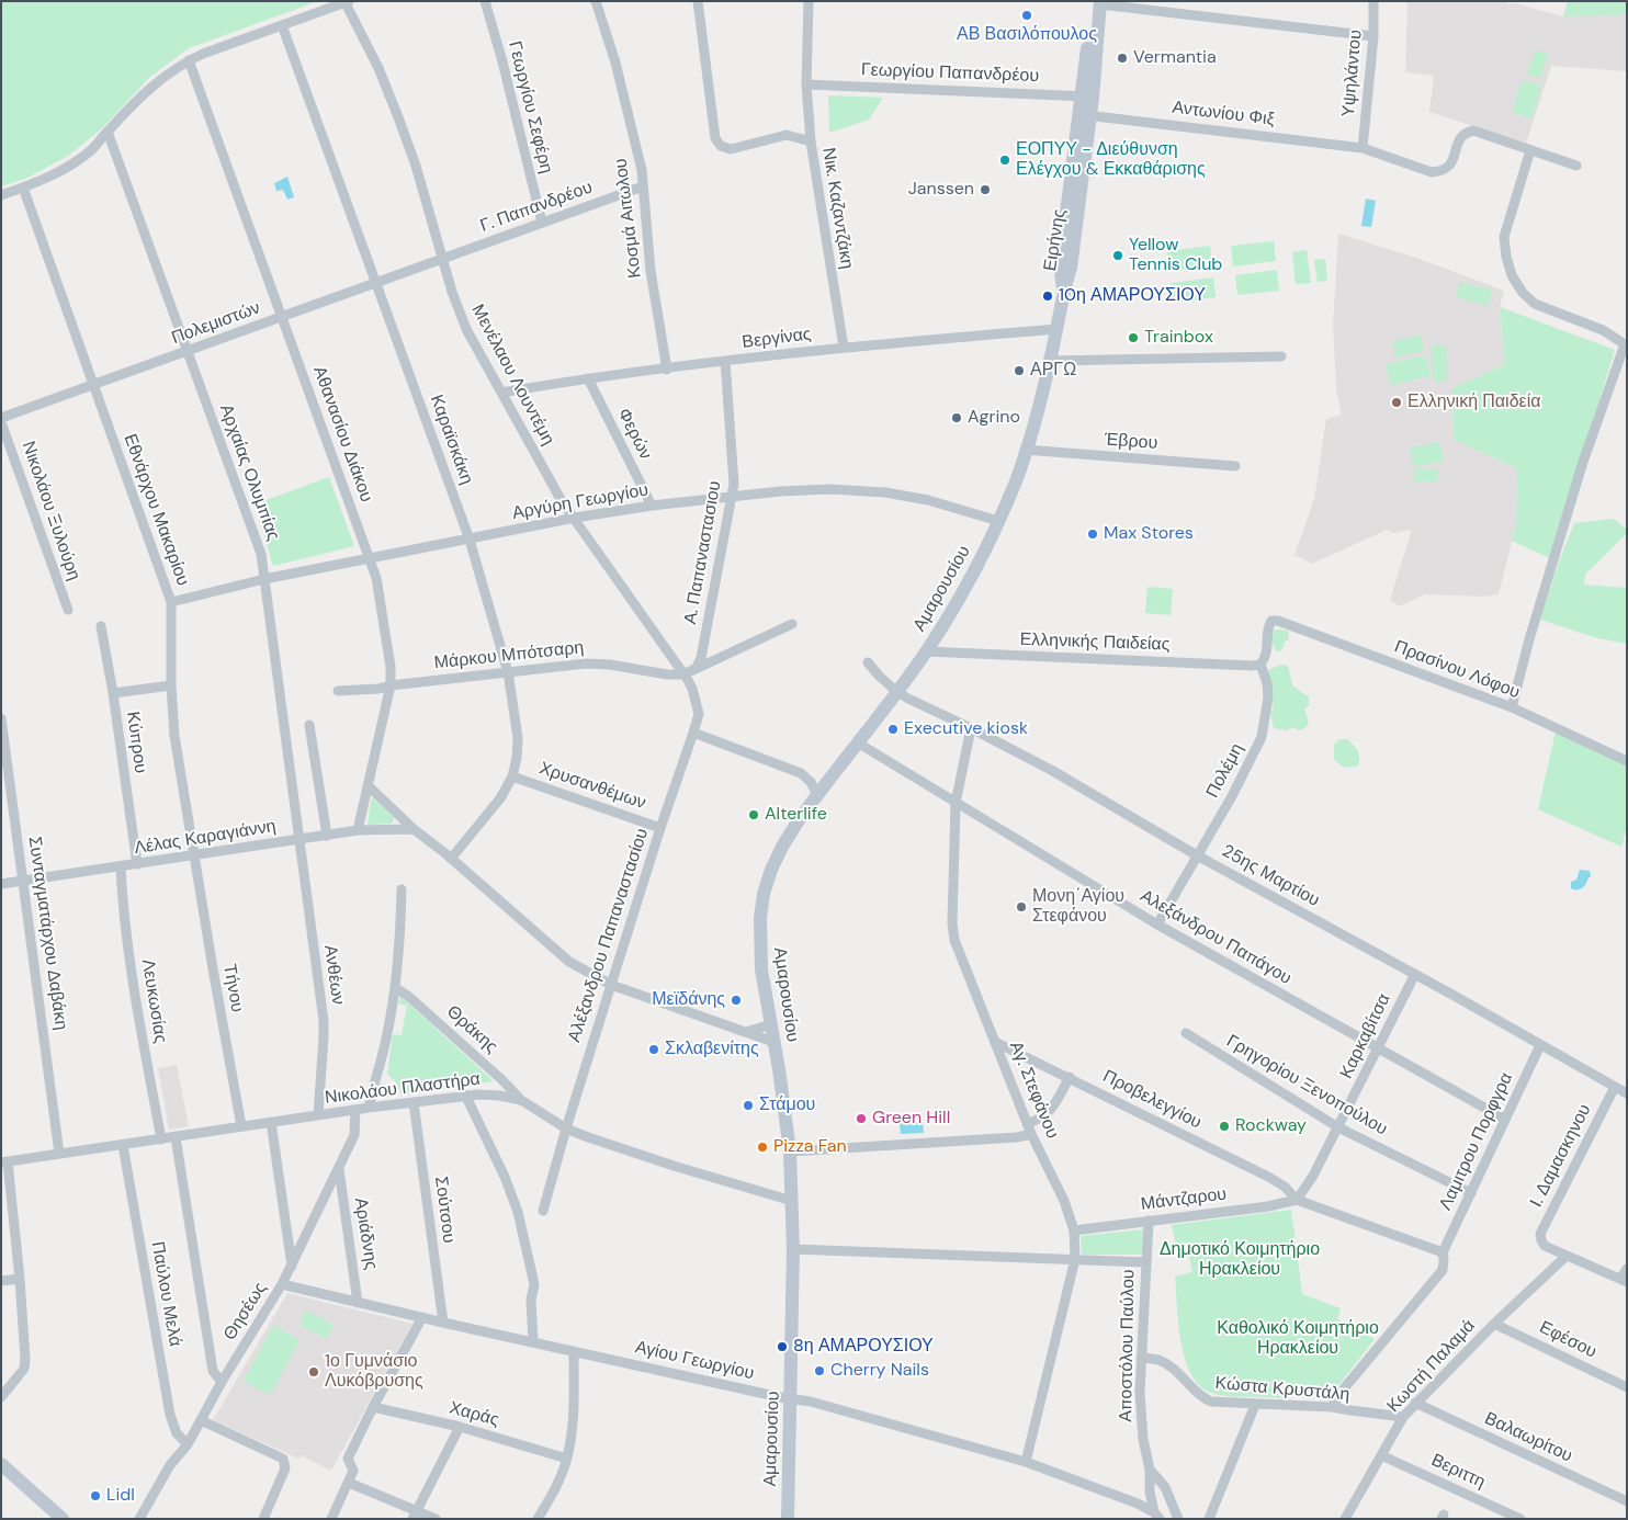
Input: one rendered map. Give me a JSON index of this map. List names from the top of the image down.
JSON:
{
  "streets": {
    "main road": ["Ειρήνης", "Αμαρουσίου"],
    "street": [
      "Γεωργίου Παπανδρέου",
      "Υψηλάντου",
      "Γεωργίου Σεφέρη",
      "Αντωνίου Φιξ",
      "Γ. Παπανδρέου",
      "Νικ. Καζαντζάκη",
      "Κοσμά Αιτωλου",
      "Πολεμιστών",
      "Βεργίνας",
      "Μενέλαου Λουντέμη",
      "Αθανασίου Διάκου",
      "Φερών",
      "Καραϊσκάκη",
      "Έβρου",
      "Αρχαίας Ολυμπίας",
      "Αργύρη Γεωργίου",
      "Εθνάρχου Μακαρίου",
      "Νικολάου Ξυλούρη",
      "Α. Παπαναστασιου",
      "Ελληνικής Παιδείας",
      "Μάρκου Μπότσαρη",
      "Πρασίνου Λόφου",
      "Κύπρου",
      "Πολέμη",
      "Χρυσανθέμων",
      "Λέλας Καραγιάννη",
      "25ης Μαρτίου",
      "Συνταγματάρχου Δαβάκη",
      "Αλέξανδρου Παπαναστασίου",
      "Αλεξάνδρου Παπάγου",
      "Ανθέων",
      "Τήνου",
      "Λευκωσίας",
      "Θράκης",
      "Καρκαβίτσα",
      "Γρηγορίου Ξενοπούλου",
      "Νικολάου Πλαστήρα",
      "Αγ. Στεφάνου",
      "Προβελεγγίου",
      "Λαμιτρου Πορφγρα",
      "Ι. Δαμασκηνου",
      "Μάντζαρου",
      "Σούτσου",
      "Αριάδνης",
      "Παύλου Μελά",
      "Θησέως",
      "Εφέσου",
      "Αποστόλου Παύλου",
      "Αγίου Γεωργίου",
      "Κωστή Παλαμά",
      "Κώστα Κρυστάλη",
      "Χαράς",
      "Βαλαωρίτου",
      "Βεριττη"
    ]
  },
  "crossings": [
    ["Γεωργίου Παπανδρέου", "Ειρήνης"],
    ["Υψηλάντου", "Αντωνίου Φιξ"],
    ["Γεωργίου Σεφέρη", "Γ. Παπανδρέου"],
    ["Αντωνίου Φιξ", "Ειρήνης"],
    ["Γ. Παπανδρέου", "Κοσμά Αιτωλου"],
    ["Γ. Παπανδρέου", "Πολεμιστών"],
    ["Γ. Παπανδρέου", "Μενέλαου Λουντέμη"],
    ["Νικ. Καζαντζάκη", "Βεργίνας"],
    ["Κοσμά Αιτωλου", "Βεργίνας"],
    ["Ειρήνης", "Αμαρουσίου"],
    ["Πολεμιστών", "Μενέλαου Λουντέμη"],
    ["Πολεμιστών", "Αθανασίου Διάκου"],
    ["Πολεμιστών", "Καραϊσκάκη"],
    ["Πολεμιστών", "Αρχαίας Ολυμπίας"],
    ["Πολεμιστών", "Εθνάρχου Μακαρίου"],
    ["Πολεμιστών", "Νικολάου Ξυλούρη"],
    ["Βεργίνας", "Μενέλαου Λουντέμη"],
    ["Βεργίνας", "Φερών"],
    ["Βεργίνας", "Α. Παπαναστασιου"],
    ["Βεργίνας", "Αμαρουσίου"],
    ["Μενέλαου Λουντέμη", "Αργύρη Γεωργίου"],
    ["Μενέλαου Λουντέμη", "Μάρκου Μπότσαρη"],
    ["Μενέλαου Λουντέμη", "Αλέξανδρου Παπαναστασίου"],
    ["Αθανασίου Διάκου", "Αργύρη Γεωργίου"],
    ["Αθανασίου Διάκου", "Μάρκου Μπότσαρη"],
    ["Αθανασίου Διάκου", "Λέλας Καραγιάννη"],
    ["Φερών", "Αργύρη Γεωργίου"],
    ["Καραϊσκάκη", "Αργύρη Γεωργίου"],
    ["Καραϊσκάκη", "Μάρκου Μπότσαρη"],
    ["Καραϊσκάκη", "Χρυσανθέμων"],
    ["Έβρου", "Αμαρουσίου"],
    ["Αρχαίας Ολυμπίας", "Αργύρη Γεωργίου"],
    ["Αρχαίας Ολυμπίας", "Λέλας Καραγιάννη"],
    ["Αρχαίας Ολυμπίας", "Ανθέων"],
    ["Αργύρη Γεωργίου", "Εθνάρχου Μακαρίου"],
    ["Αργύρη Γεωργίου", "Α. Παπαναστασιου"],
    ["Αργύρη Γεωργίου", "Αμαρουσίου"],
    ["Εθνάρχου Μακαρίου", "Λέλας Καραγιάννη"],
    ["Εθνάρχου Μακαρίου", "Τήνου"],
    ["Αμαρουσίου", "Ελληνικής Παιδείας"],
    ["Αμαρουσίου", "25ης Μαρτίου"],
    ["Αμαρουσίου", "Αλεξάνδρου Παπάγου"],
    ["Αμαρουσίου", "Νικολάου Πλαστήρα"],
    ["Αμαρουσίου", "Αγίου Γεωργίου"],
    ["Ελληνικής Παιδείας", "Πρασίνου Λόφου"],
    ["Ελληνικής Παιδείας", "Πολέμη"],
    ["Μάρκου Μπότσαρη", "Αλέξανδρου Παπαναστασίου"],
    ["Πρασίνου Λόφου", "Πολέμη"],
    ["Κύπρου", "Λέλας Καραγιάννη"],
    ["Πολέμη", "25ης Μαρτίου"],
    ["Πολέμη", "Αλεξάνδρου Παπάγου"],
    ["Χρυσανθέμων", "Αλέξανδρου Παπαναστασίου"],
    ["Λέλας Καραγιάννη", "Συνταγματάρχου Δαβάκη"],
    ["Λέλας Καραγιάννη", "Ανθέων"],
    ["Λέλας Καραγιάννη", "Τήνου"],
    ["Λέλας Καραγιάννη", "Λευκωσίας"],
    ["25ης Μαρτίου", "Καρκαβίτσα"],
    ["25ης Μαρτίου", "Αγ. Στεφάνου"],
    ["25ης Μαρτίου", "Λαμιτρου Πορφγρα"],
    ["25ης Μαρτίου", "Ι. Δαμασκηνου"],
    ["Συνταγματάρχου Δαβάκη", "Νικολάου Πλαστήρα"],
    ["Αλέξανδρου Παπαναστασίου", "Νικολάου Πλαστήρα"],
    ["Αλεξάνδρου Παπάγου", "Καρκαβίτσα"],
    ["Αλεξάνδρου Παπάγου", "Αγ. Στεφάνου"],
    ["Αλεξάνδρου Παπάγου", "Λαμιτρου Πορφγρα"],
    ["Ανθέων", "Νικολάου Πλαστήρα"],
    ["Τήνου", "Νικολάου Πλαστήρα"],
    ["Λευκωσίας", "Νικολάου Πλαστήρα"],
    ["Θράκης", "Νικολάου Πλαστήρα"],
    ["Καρκαβίτσα", "Γρηγορίου Ξενοπούλου"],
    ["Καρκαβίτσα", "Προβελεγγίου"],
    ["Καρκαβίτσα", "Μάντζαρου"],
    ["Γρηγορίου Ξενοπούλου", "Λαμιτρου Πορφγρα"],
    ["Νικολάου Πλαστήρα", "Σούτσου"],
    ["Νικολάου Πλαστήρα", "Παύλου Μελά"],
    ["Νικολάου Πλαστήρα", "Θησέως"],
    ["Αγ. Στεφάνου", "Προβελεγγίου"],
    ["Αγ. Στεφάνου", "Μάντζαρου"],
    ["Αγ. Στεφάνου", "Αγίου Γεωργίου"],
    ["Προβελεγγίου", "Λαμιτρου Πορφγρα"],
    ["Προβελεγγίου", "Μάντζαρου"],
    ["Λαμιτρου Πορφγρα", "Κώστα Κρυστάλη"],
    ["Ι. Δαμασκηνου", "Κωστή Παλαμά"],
    ["Μάντζαρου", "Αποστόλου Παύλου"],
    ["Σούτσου", "Αγίου Γεωργίου"],
    ["Αριάδνης", "Θησέως"],
    ["Αριάδνης", "Αγίου Γεωργίου"],
    ["Παύλου Μελά", "Θησέως"],
    ["Θησέως", "Αγίου Γεωργίου"],
    ["Εφέσου", "Κωστή Παλαμά"],
    ["Αποστόλου Παύλου", "Αγίου Γεωργίου"],
    ["Αποστόλου Παύλου", "Κώστα Κρυστάλη"],
    ["Κωστή Παλαμά", "Κώστα Κρυστάλη"],
    ["Κωστή Παλαμά", "Βαλαωρίτου"],
    ["Κωστή Παλαμά", "Βεριττη"]
  ],
  "parks": ["Δημοτικό Κοιμητήριο Ηρακλείου", "Καθολικό Κοιμητήριο Ηρακλείου"],
  "places": [
    "ΑΒ Βασιλόπουλος",
    "Vermantia",
    "ΕΟΠΥΥ - Διεύθυνση Ελέγχου & Εκκαθάρισης",
    "Janssen",
    "Yellow Tennis Club",
    "10η ΑΜΑΡΟΥΣΙΟΥ",
    "Trainbox",
    "ΑΡΓΩ",
    "Ελληνική Παιδεία",
    "Agrino",
    "Max Stores",
    "Executive kiosk",
    "Alterlife",
    "Μονη΄Αγίου Στεφάνου",
    "Μεϊδάνης",
    "Σκλαβενίτης",
    "Στάμου",
    "Green Hill",
    "Rockway",
    "Pizza Fan",
    "8η ΑΜΑΡΟΥΣΙΟΥ",
    "Cherry Nails",
    "1ο Γυμνάσιο Λυκόβρυσης",
    "Lidl"
  ]
}
